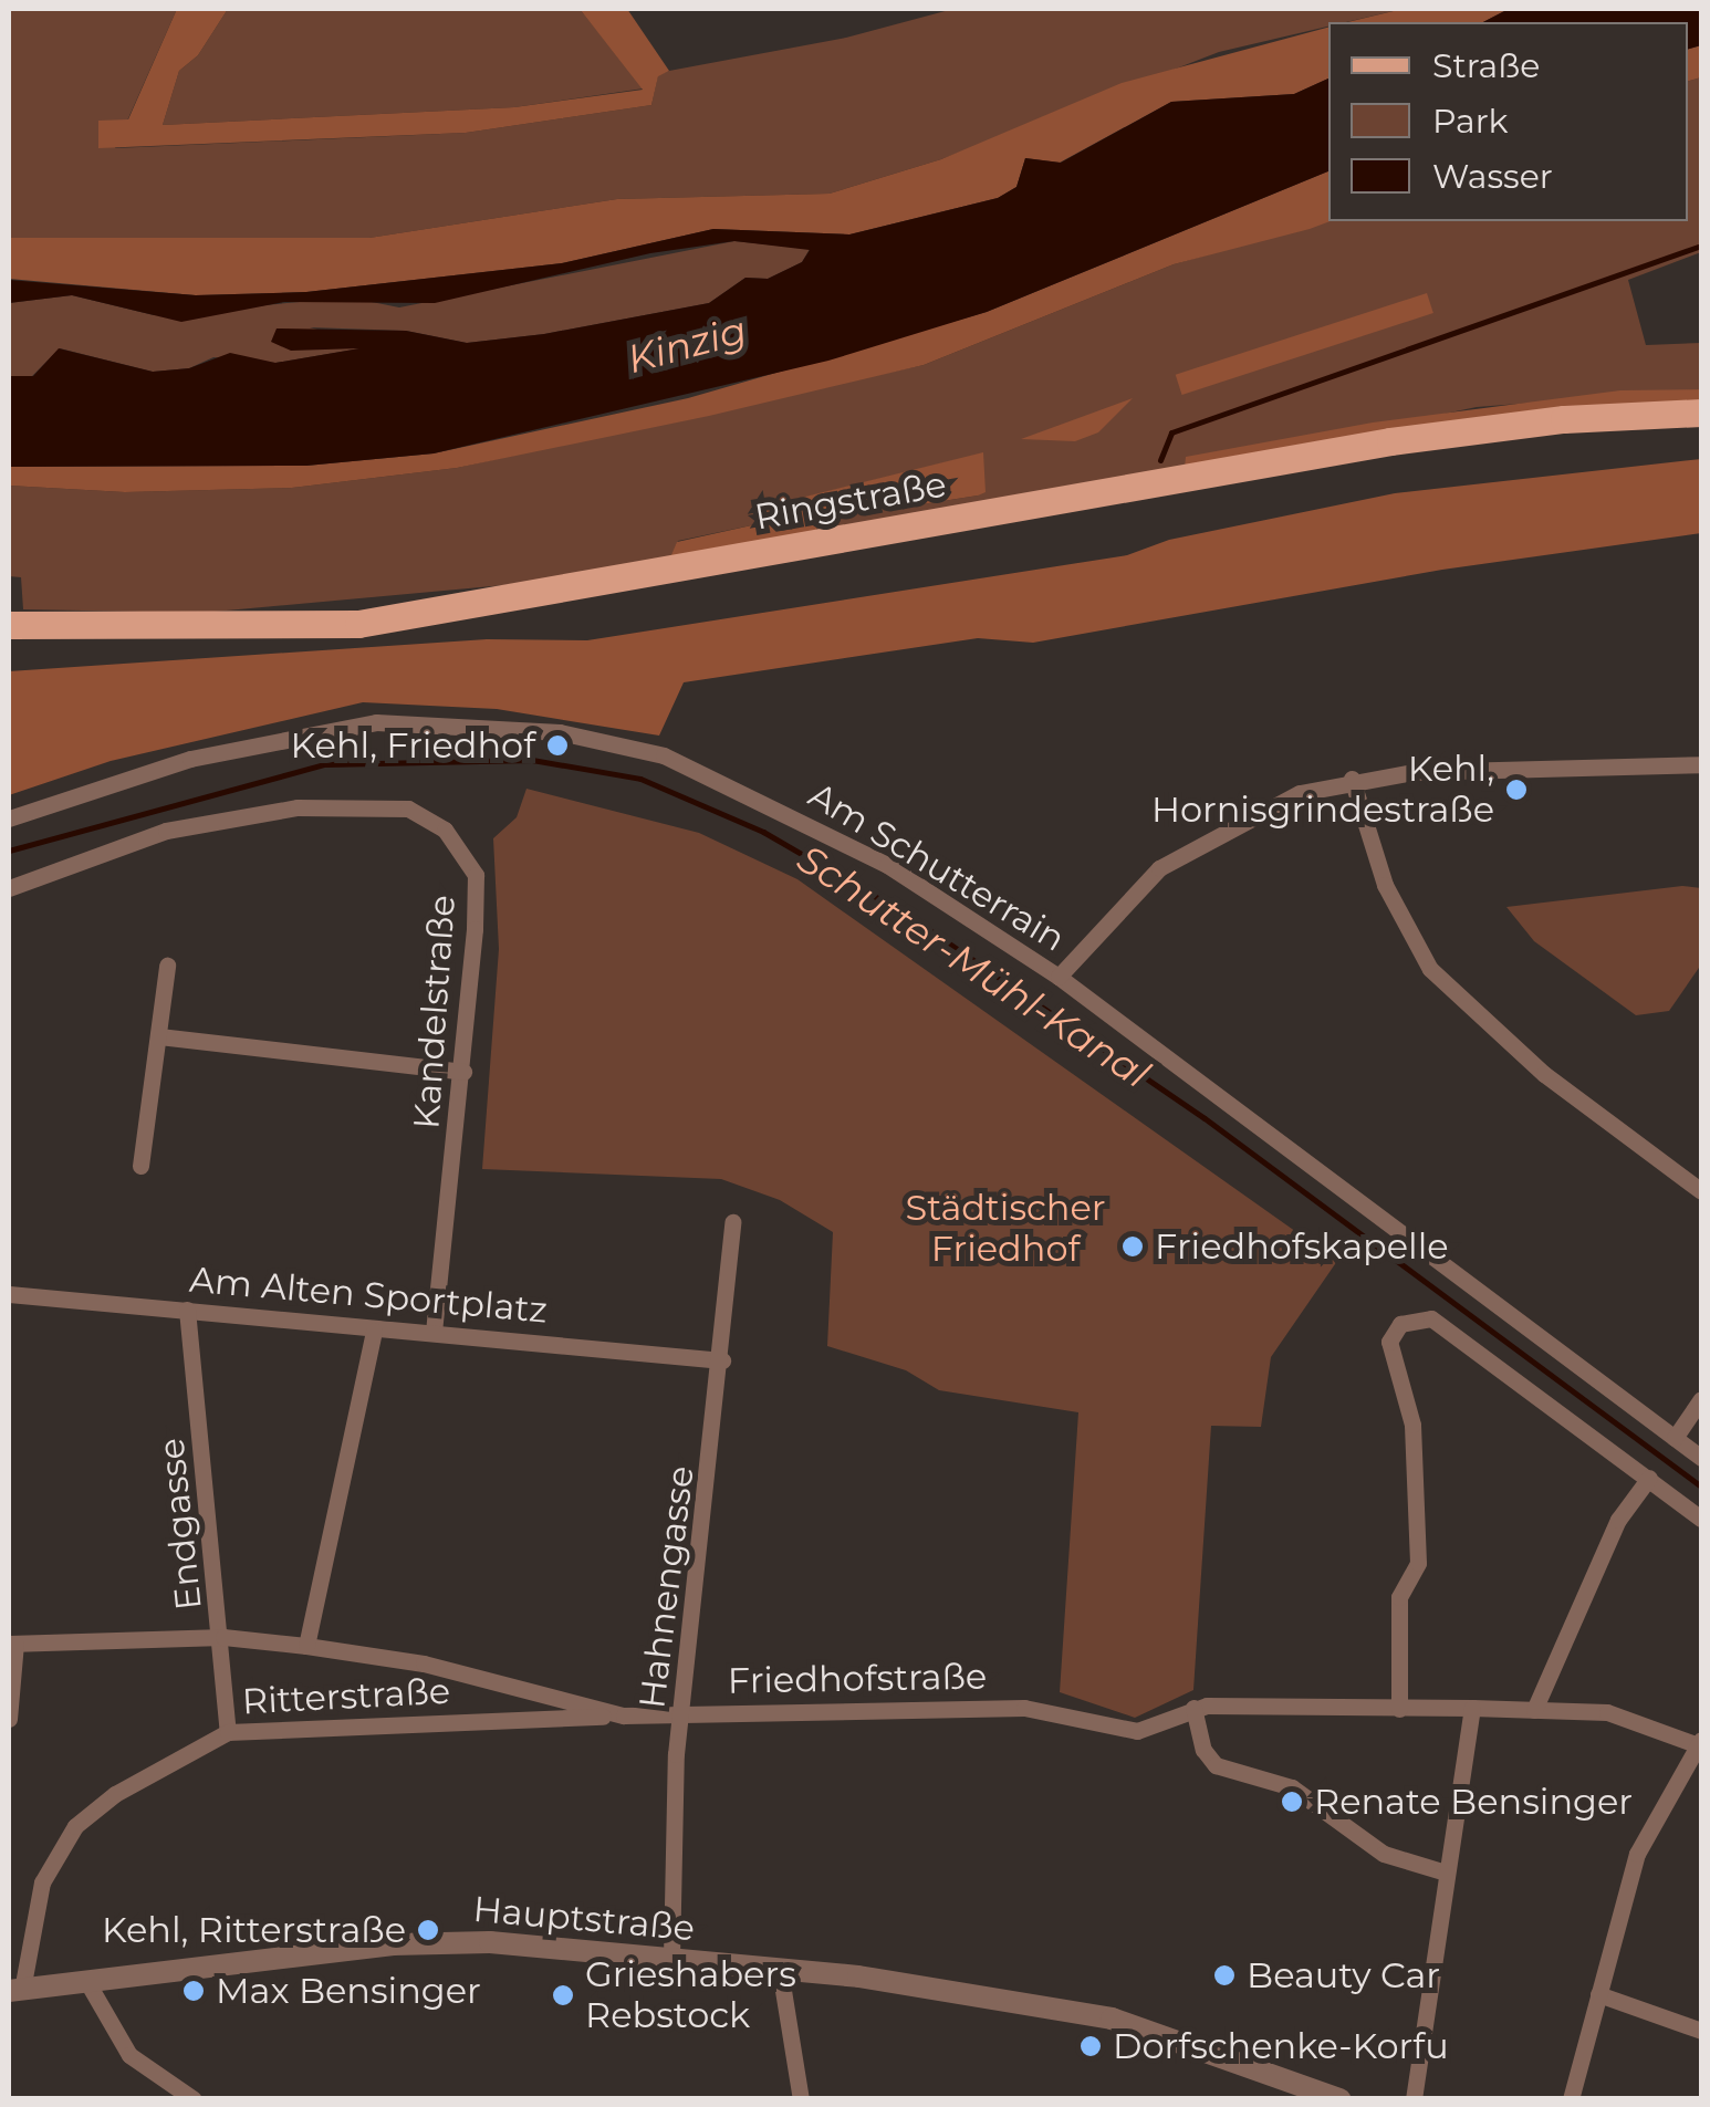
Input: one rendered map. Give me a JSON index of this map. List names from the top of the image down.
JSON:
{
  "streets": {
    "main road": ["Ringstraße"],
    "street": [
      "Am Schutterrain",
      "Kandelstraße",
      "Am Alten Sportplatz",
      "Endgasse",
      "Hahnengasse",
      "Friedhofstraße",
      "Ritterstraße",
      "Hauptstraße"
    ]
  },
  "crossings": [
    ["Kandelstraße", "Am Alten Sportplatz"],
    ["Am Alten Sportplatz", "Endgasse"],
    ["Am Alten Sportplatz", "Hahnengasse"],
    ["Endgasse", "Friedhofstraße"],
    ["Endgasse", "Ritterstraße"],
    ["Hahnengasse", "Friedhofstraße"],
    ["Hahnengasse", "Hauptstraße"],
    ["Friedhofstraße", "Ritterstraße"],
    ["Ritterstraße", "Hauptstraße"]
  ],
  "water": ["Kinzig", "Schutter-Mühl-Kanal"],
  "parks": ["Städtischer Friedhof"],
  "places": [
    "Kehl, Friedhof",
    "Kehl, Hornisgrindestraße",
    "Friedhofskapelle",
    "Renate Bensinger",
    "Kehl, Ritterstraße",
    "Beauty Car",
    "Max Bensinger",
    "Grieshabers Rebstock",
    "Dorfschenke-Korfu"
  ],
  "legend": ["Straße", "Park", "Wasser"]
}
